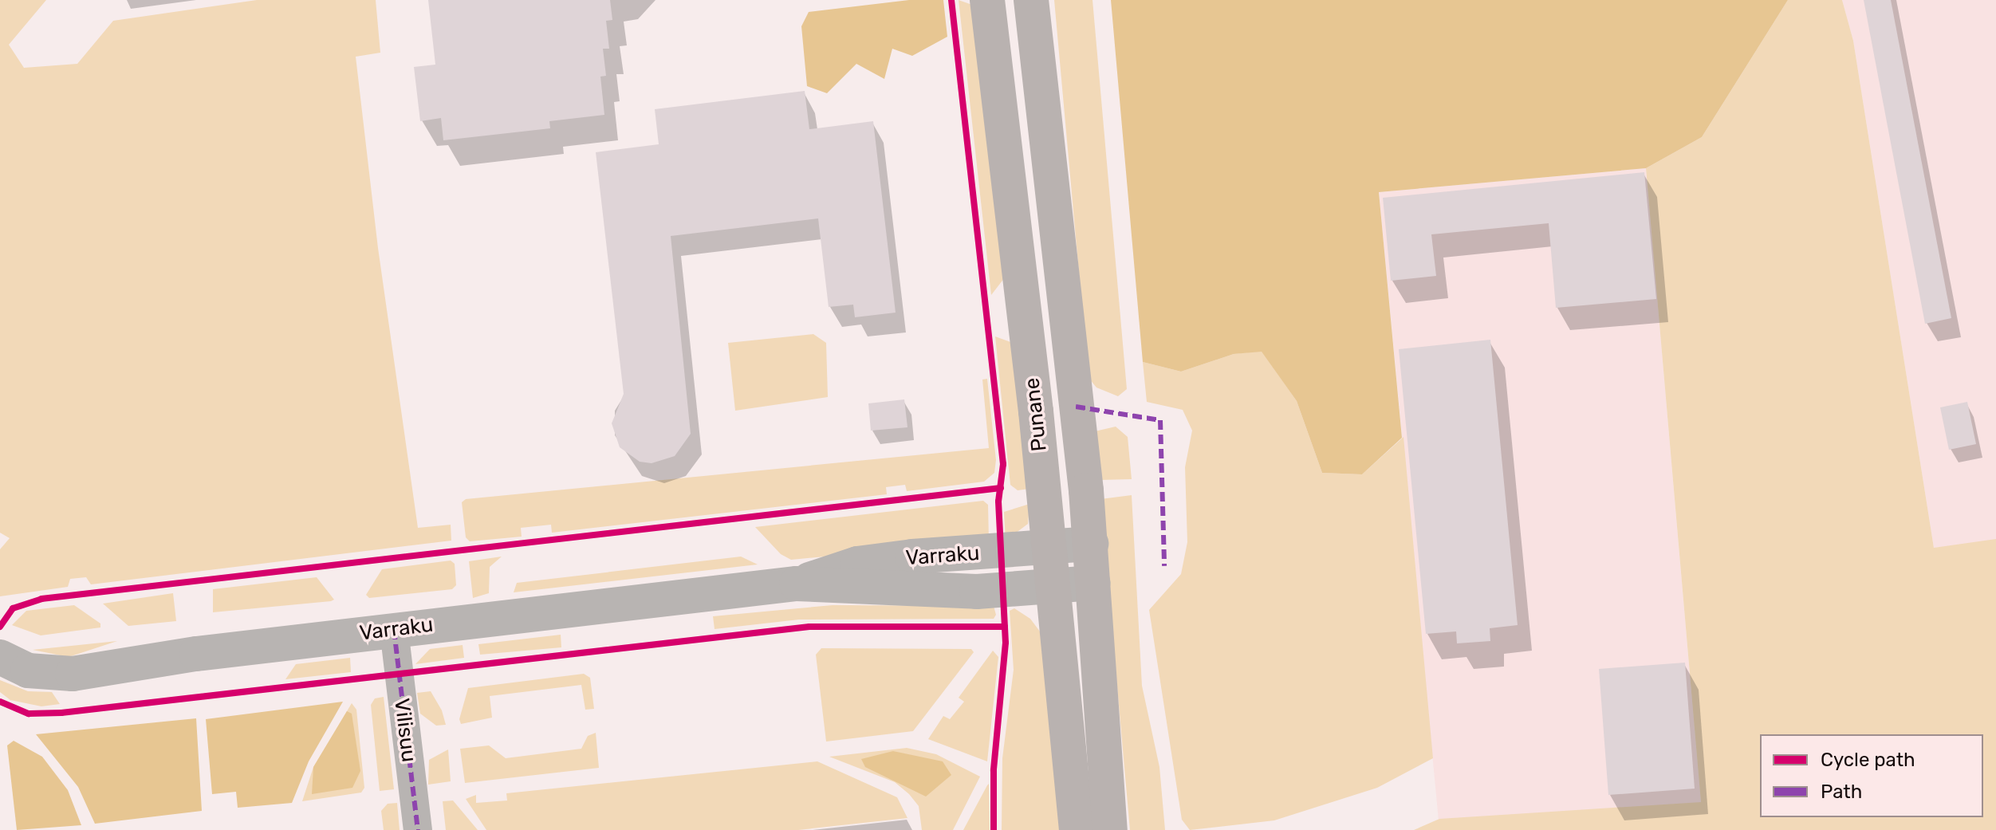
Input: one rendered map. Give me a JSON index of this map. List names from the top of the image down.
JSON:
{
  "streets": {
    "main road": ["Punane"],
    "street": ["Varraku", "Vilisuu"]
  },
  "crossings": [
    ["Punane", "Varraku"],
    ["Varraku", "Vilisuu"]
  ],
  "legend": ["Cycle path", "Path"]
}
